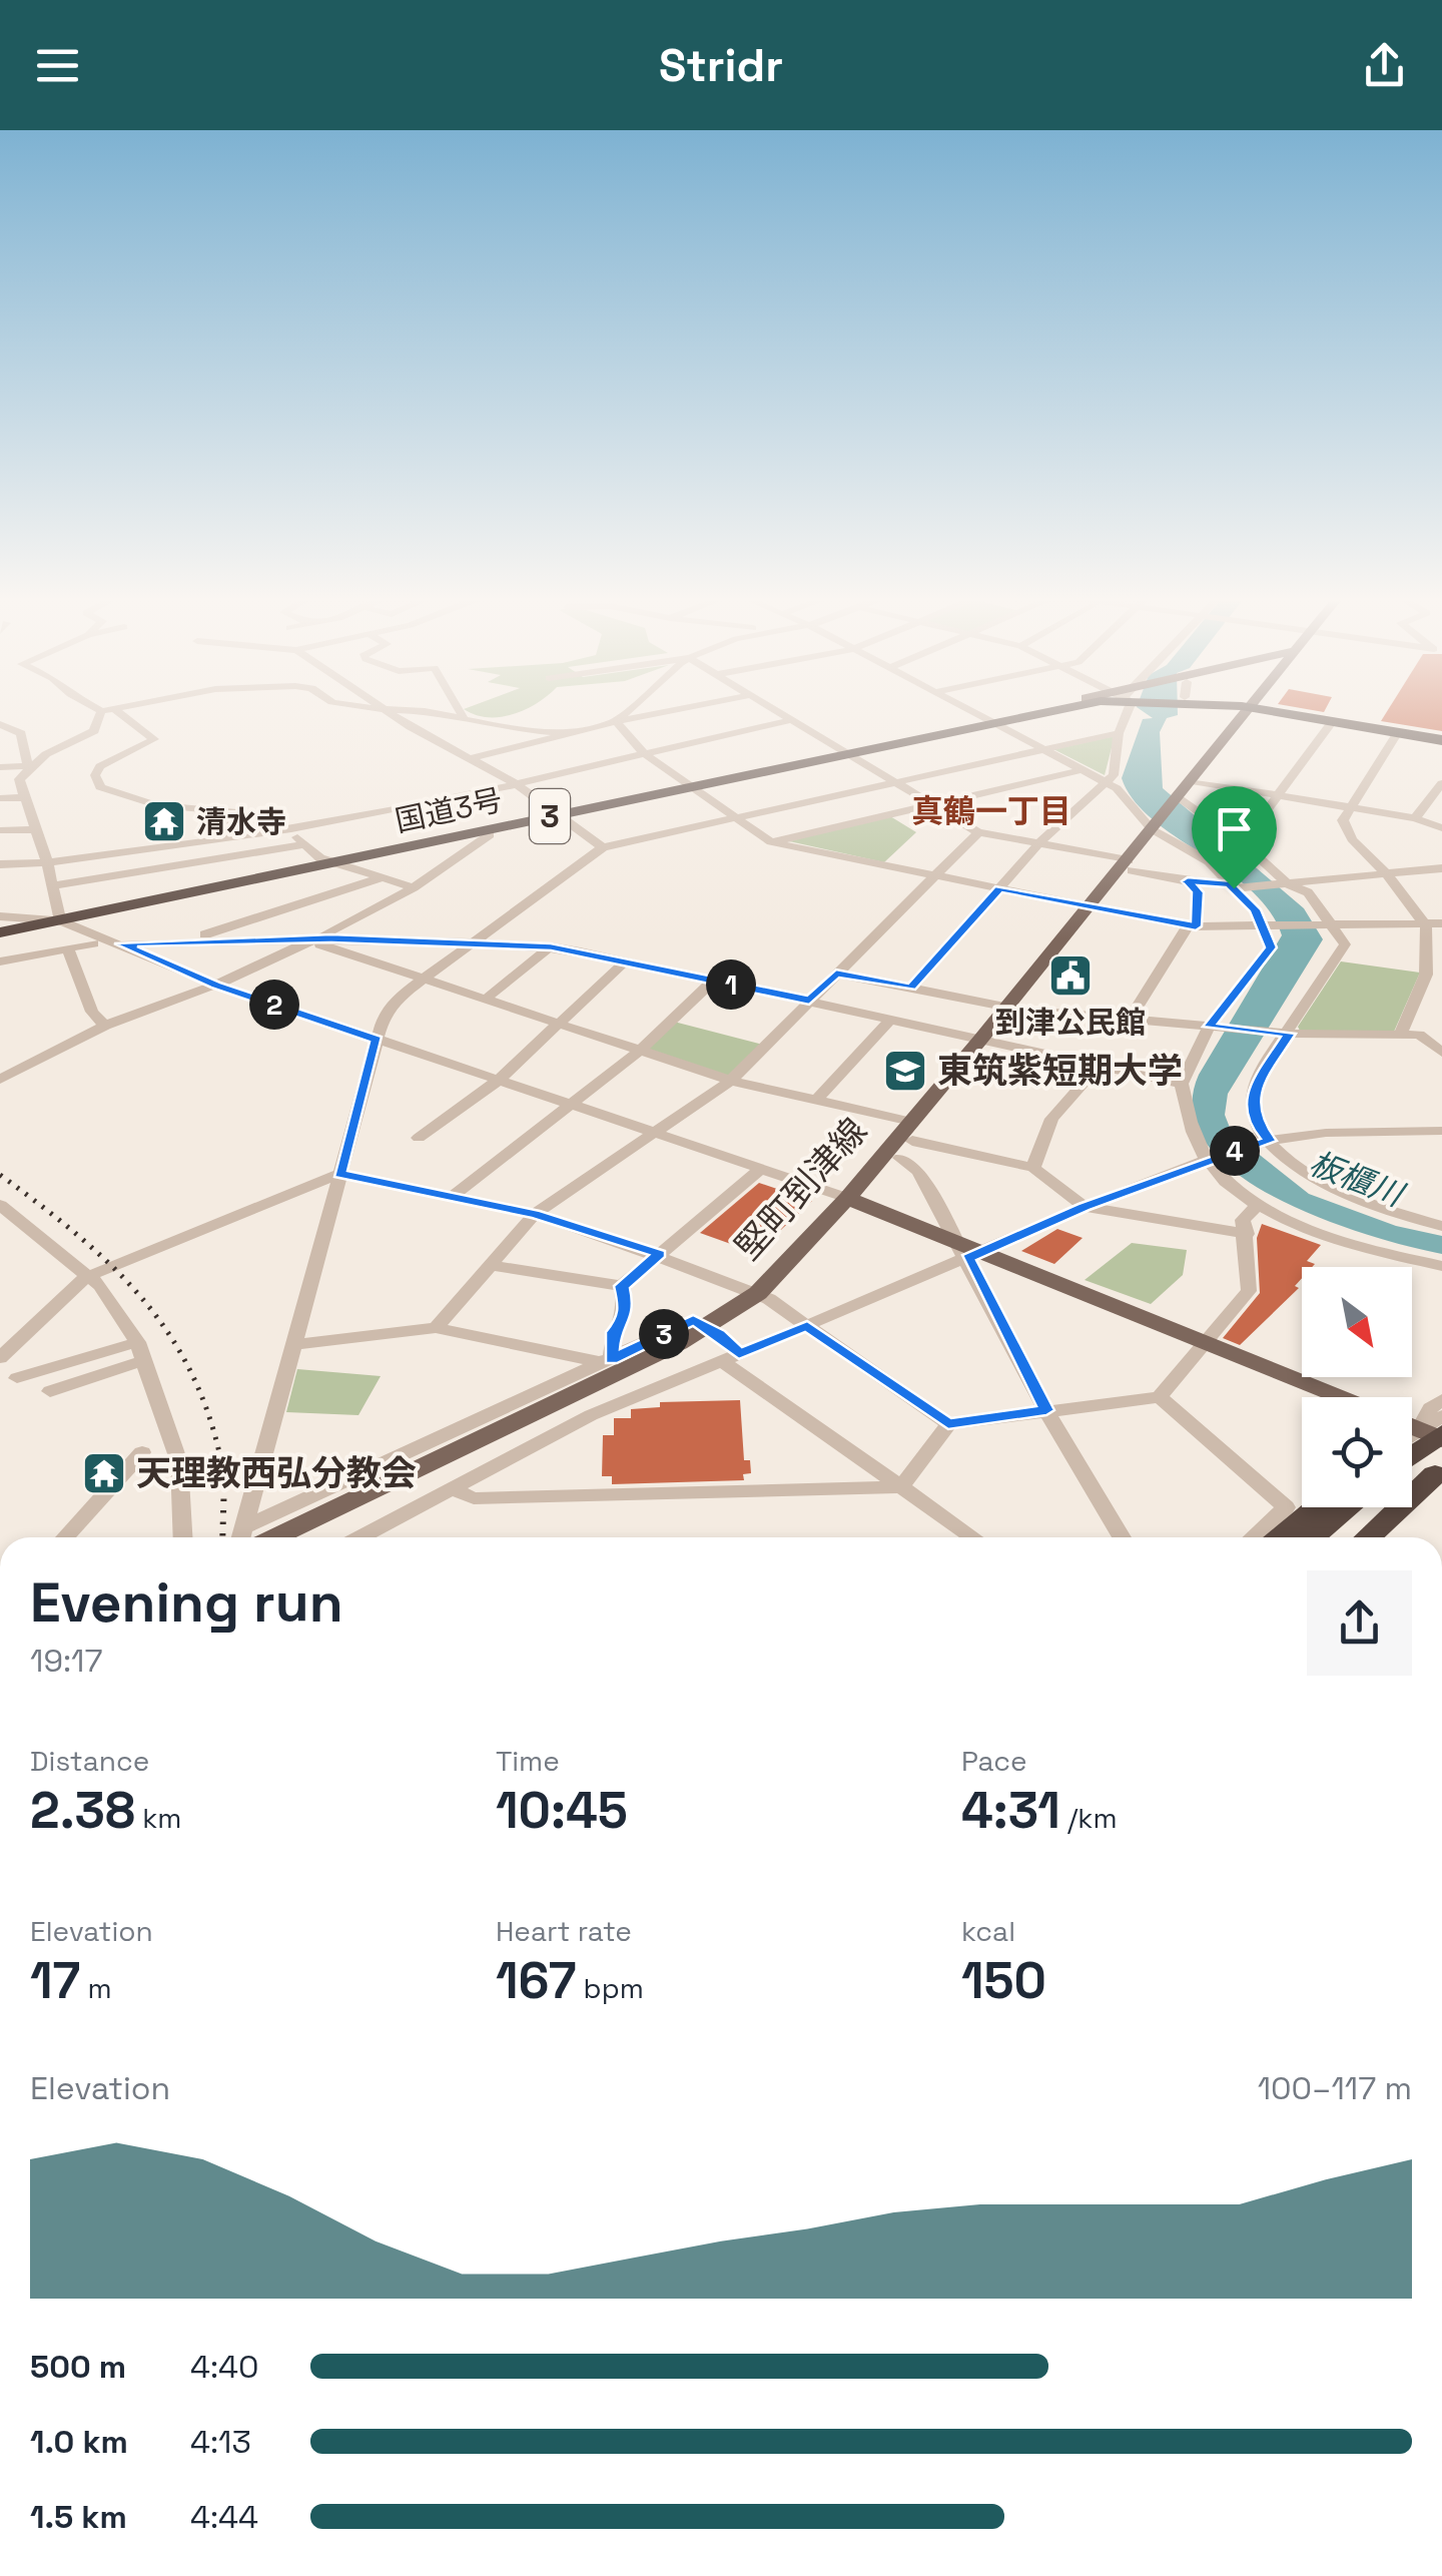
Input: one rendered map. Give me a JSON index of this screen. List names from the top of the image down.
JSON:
{
  "streets": {
    "highway": ["国道3号", "3"],
    "main road": ["堅町到津線"]
  },
  "districts": ["真鶴一丁目"],
  "water": ["板櫃川"],
  "places": {
    "temple": ["清水寺", "天理教西弘分教会"],
    "public building": ["到津公民館"],
    "school or university": ["東筑紫短期大学"]
  },
  "north": "bottom right",
  "page": {
    "header": "Stridr",
    "pins": [
      "1",
      "2",
      "4",
      "3"
    ],
    "heading": ["Evening run", "19:17"],
    "stats": [
      ["Distance", "2.38 km"],
      ["Time", "10:45"],
      ["Pace", "4:31 /km"],
      ["Elevation", "17 m"],
      ["Heart rate", "167 bpm"],
      ["kcal", "150"]
    ],
    "chart": ["Elevation", "100–117 m"],
    "list": [
      {
        "name": "500 m",
        "note": "4:40"
      },
      {
        "name": "1.0 km",
        "note": "4:13"
      },
      {
        "name": "1.5 km",
        "note": "4:44"
      }
    ]
  }
}
